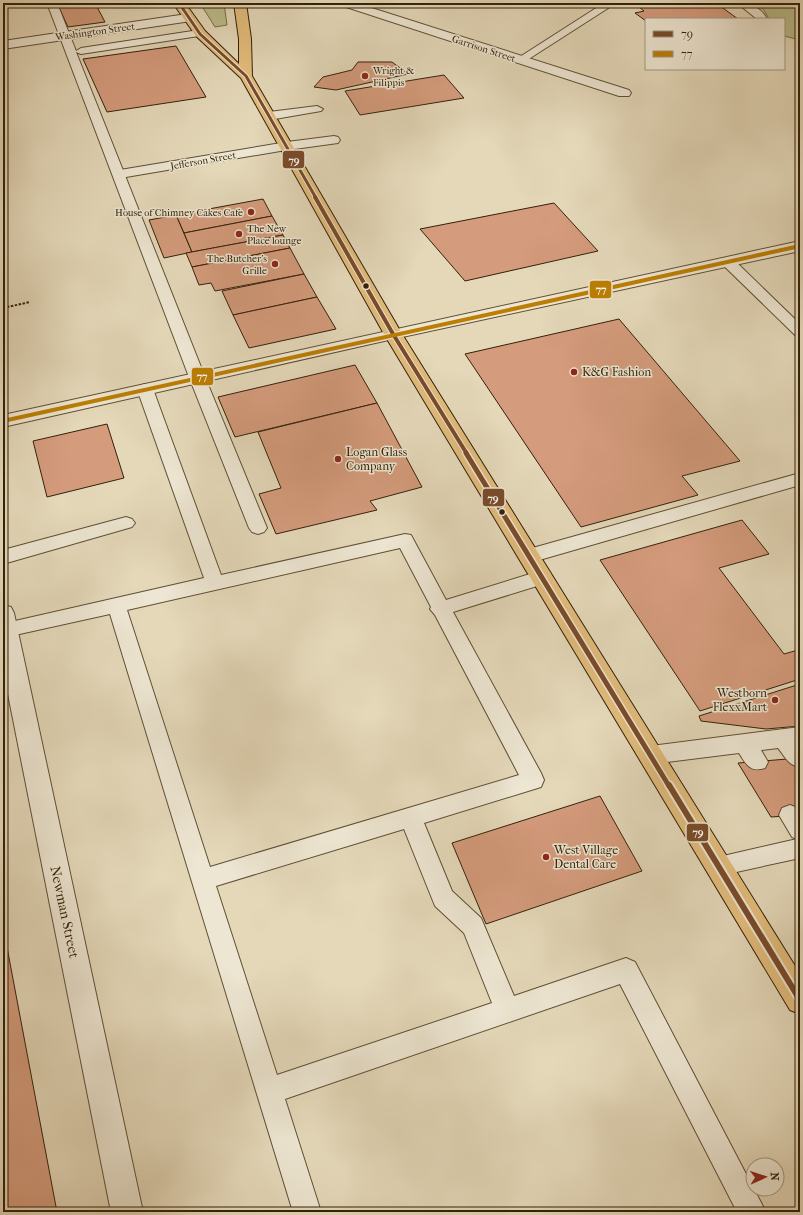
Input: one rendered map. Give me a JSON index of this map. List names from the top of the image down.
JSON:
{
  "streets": {
    "street": [
      "Washington Street",
      "Garrison Street",
      "Jefferson Street",
      "Newman Street"
    ]
  },
  "places": [
    "Wright & Filippis",
    "House of Chimney Cakes Cafe",
    "The New Place lounge",
    "The Butcher’s Grille",
    "K&G Fashion",
    "Logan Glass Company",
    "Westborn FlexxMart",
    "West Village Dental Care"
  ],
  "lines": ["transit line 79", "transit line 77"],
  "legend": ["79", "77"],
  "north": "right"
}
